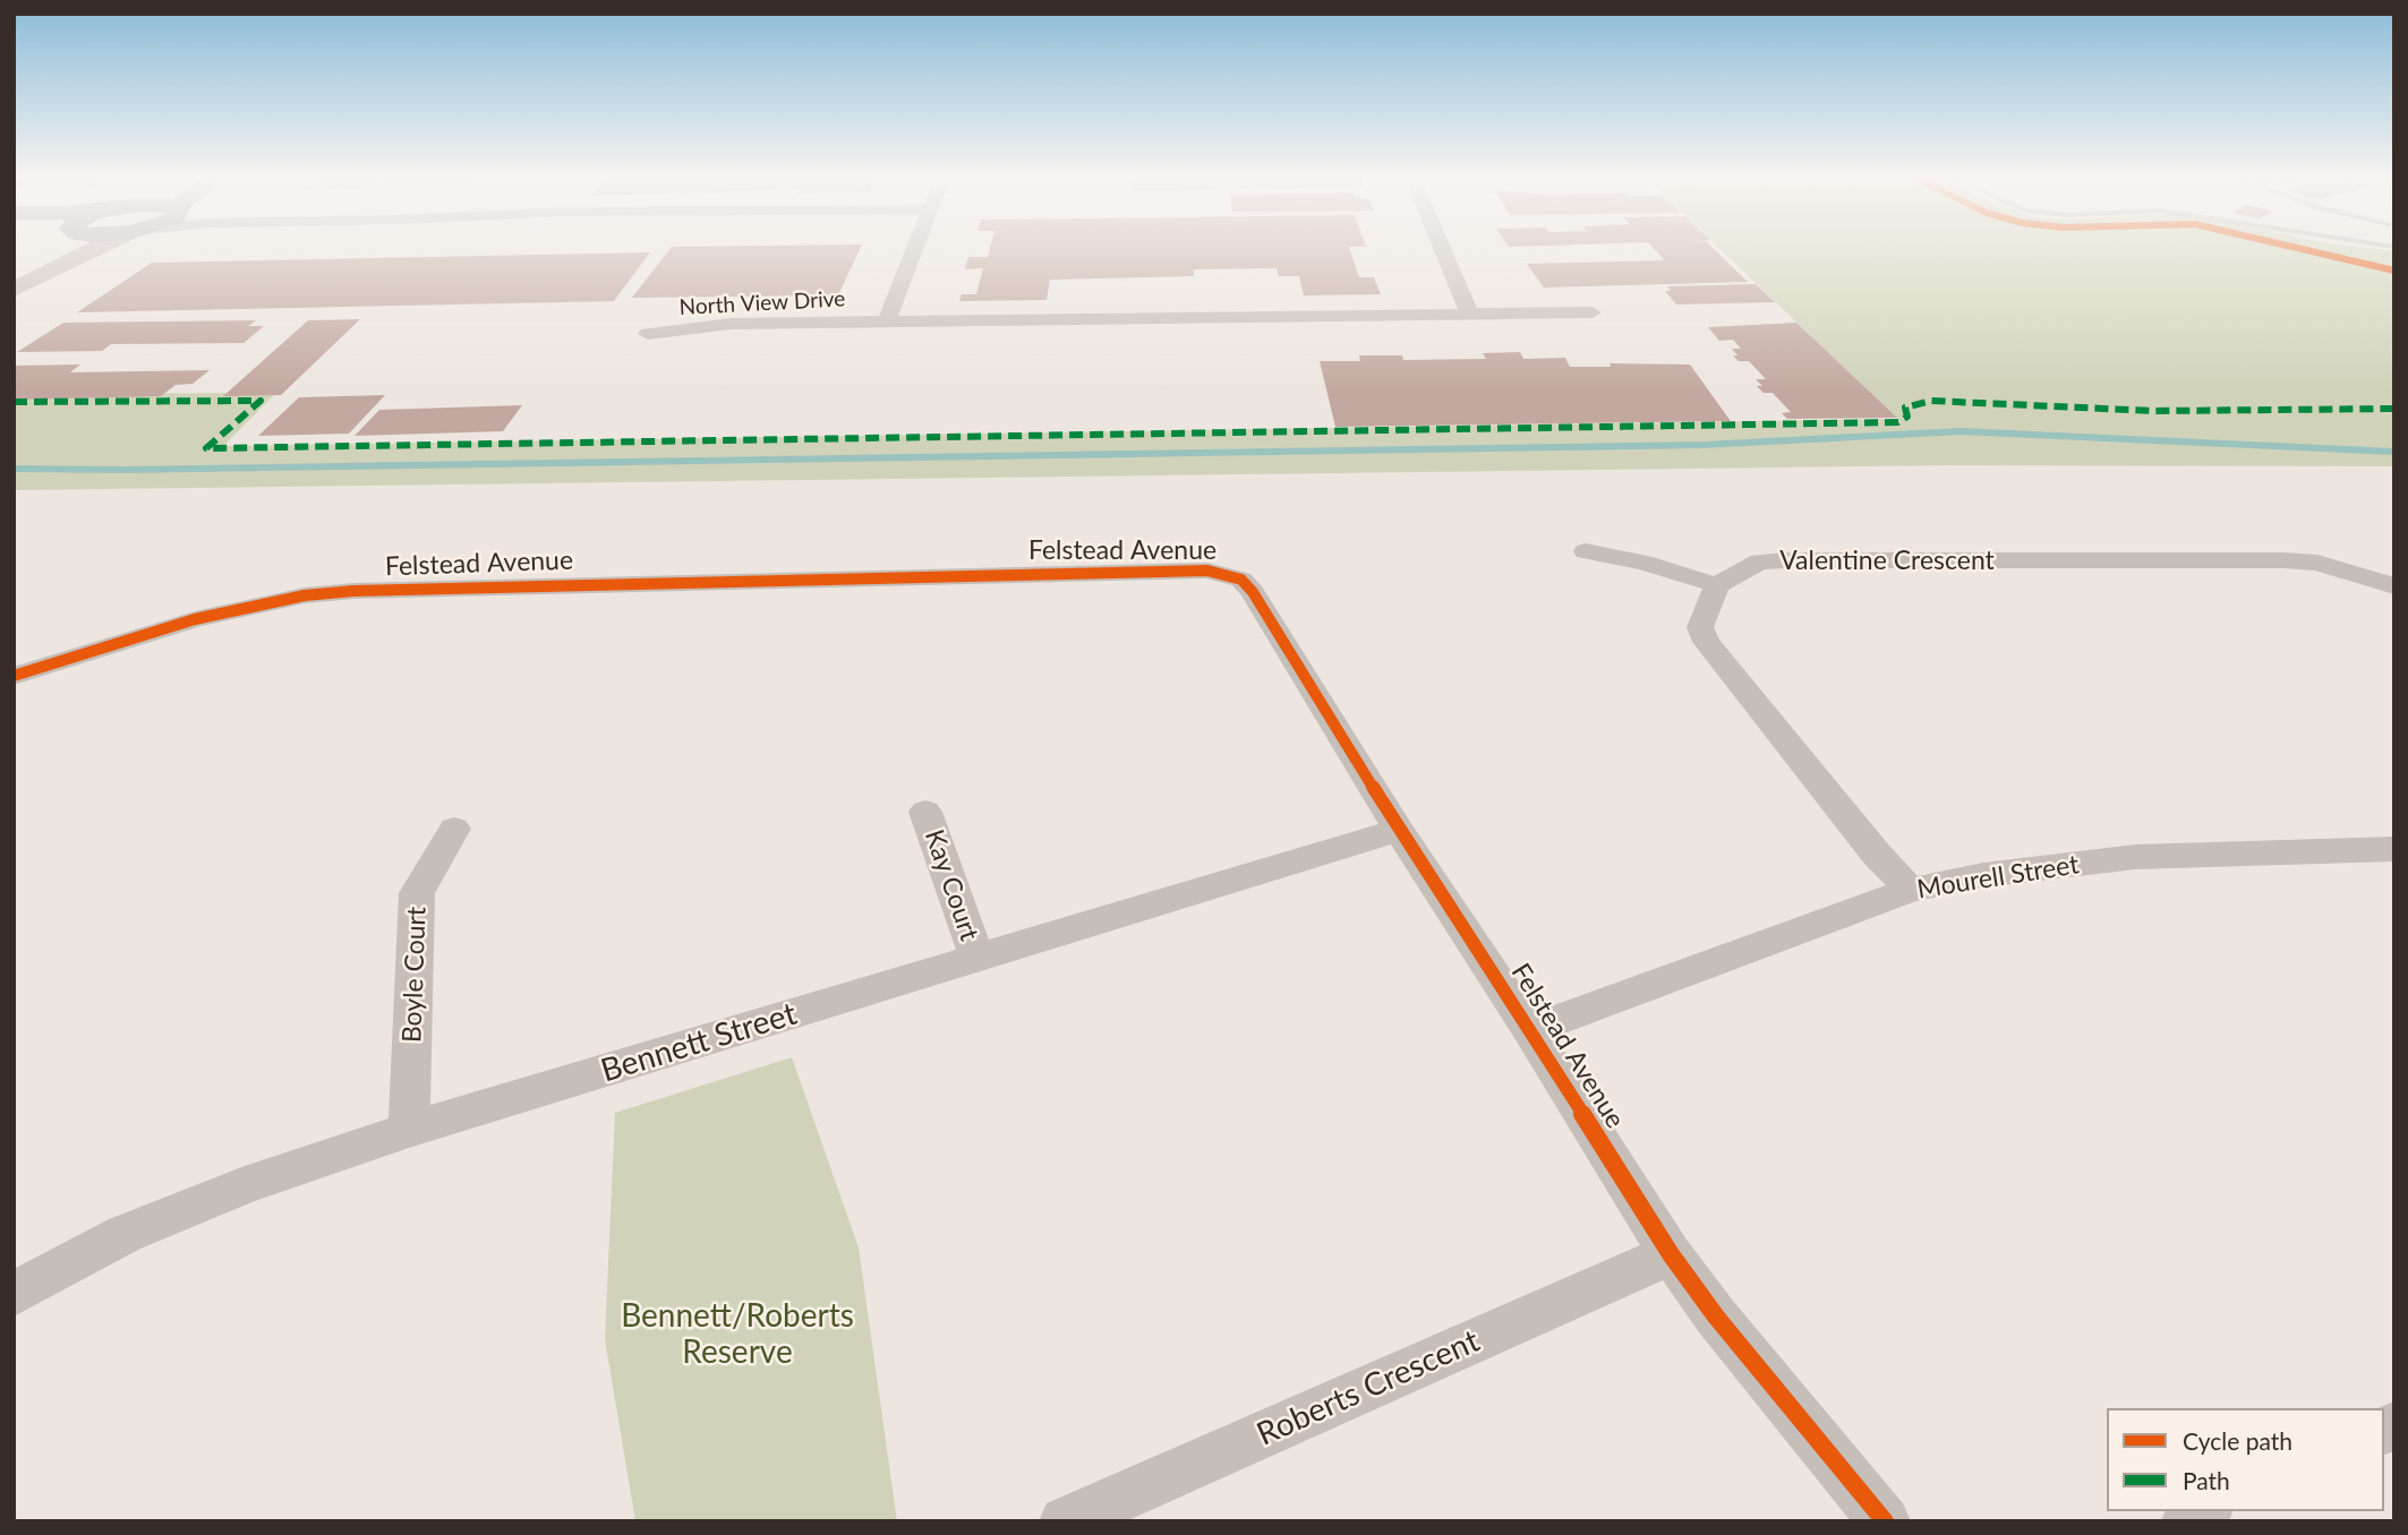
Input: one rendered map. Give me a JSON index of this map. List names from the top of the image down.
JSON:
{
  "streets": {
    "street": [
      "North View Drive",
      "Felstead Avenue",
      "Valentine Crescent",
      "Mourell Street",
      "Kay Court",
      "Boyle Court",
      "Bennett Street",
      "Roberts Crescent"
    ]
  },
  "crossings": [
    ["Felstead Avenue", "Mourell Street"],
    ["Felstead Avenue", "Bennett Street"],
    ["Felstead Avenue", "Roberts Crescent"],
    ["Kay Court", "Bennett Street"],
    ["Boyle Court", "Bennett Street"]
  ],
  "parks": ["Bennett/Roberts Reserve"],
  "legend": ["Cycle path", "Path"]
}
